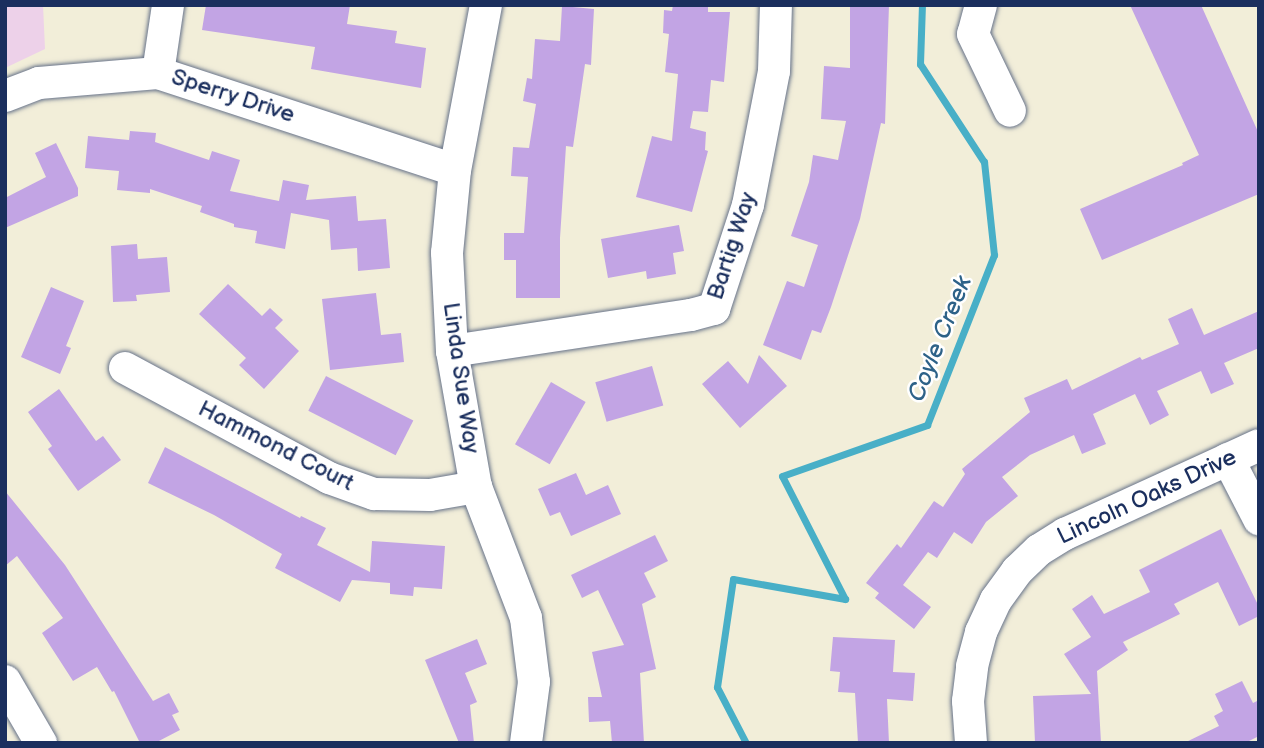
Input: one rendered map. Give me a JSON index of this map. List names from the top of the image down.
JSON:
{
  "streets": {
    "street": [
      "Sperry Drive",
      "Bartig Way",
      "Linda Sue Way",
      "Hammond Court",
      "Lincoln Oaks Drive"
    ]
  },
  "crossings": [
    ["Sperry Drive", "Linda Sue Way"],
    ["Bartig Way", "Linda Sue Way"],
    ["Linda Sue Way", "Hammond Court"]
  ],
  "water": ["Coyle Creek"]
}
